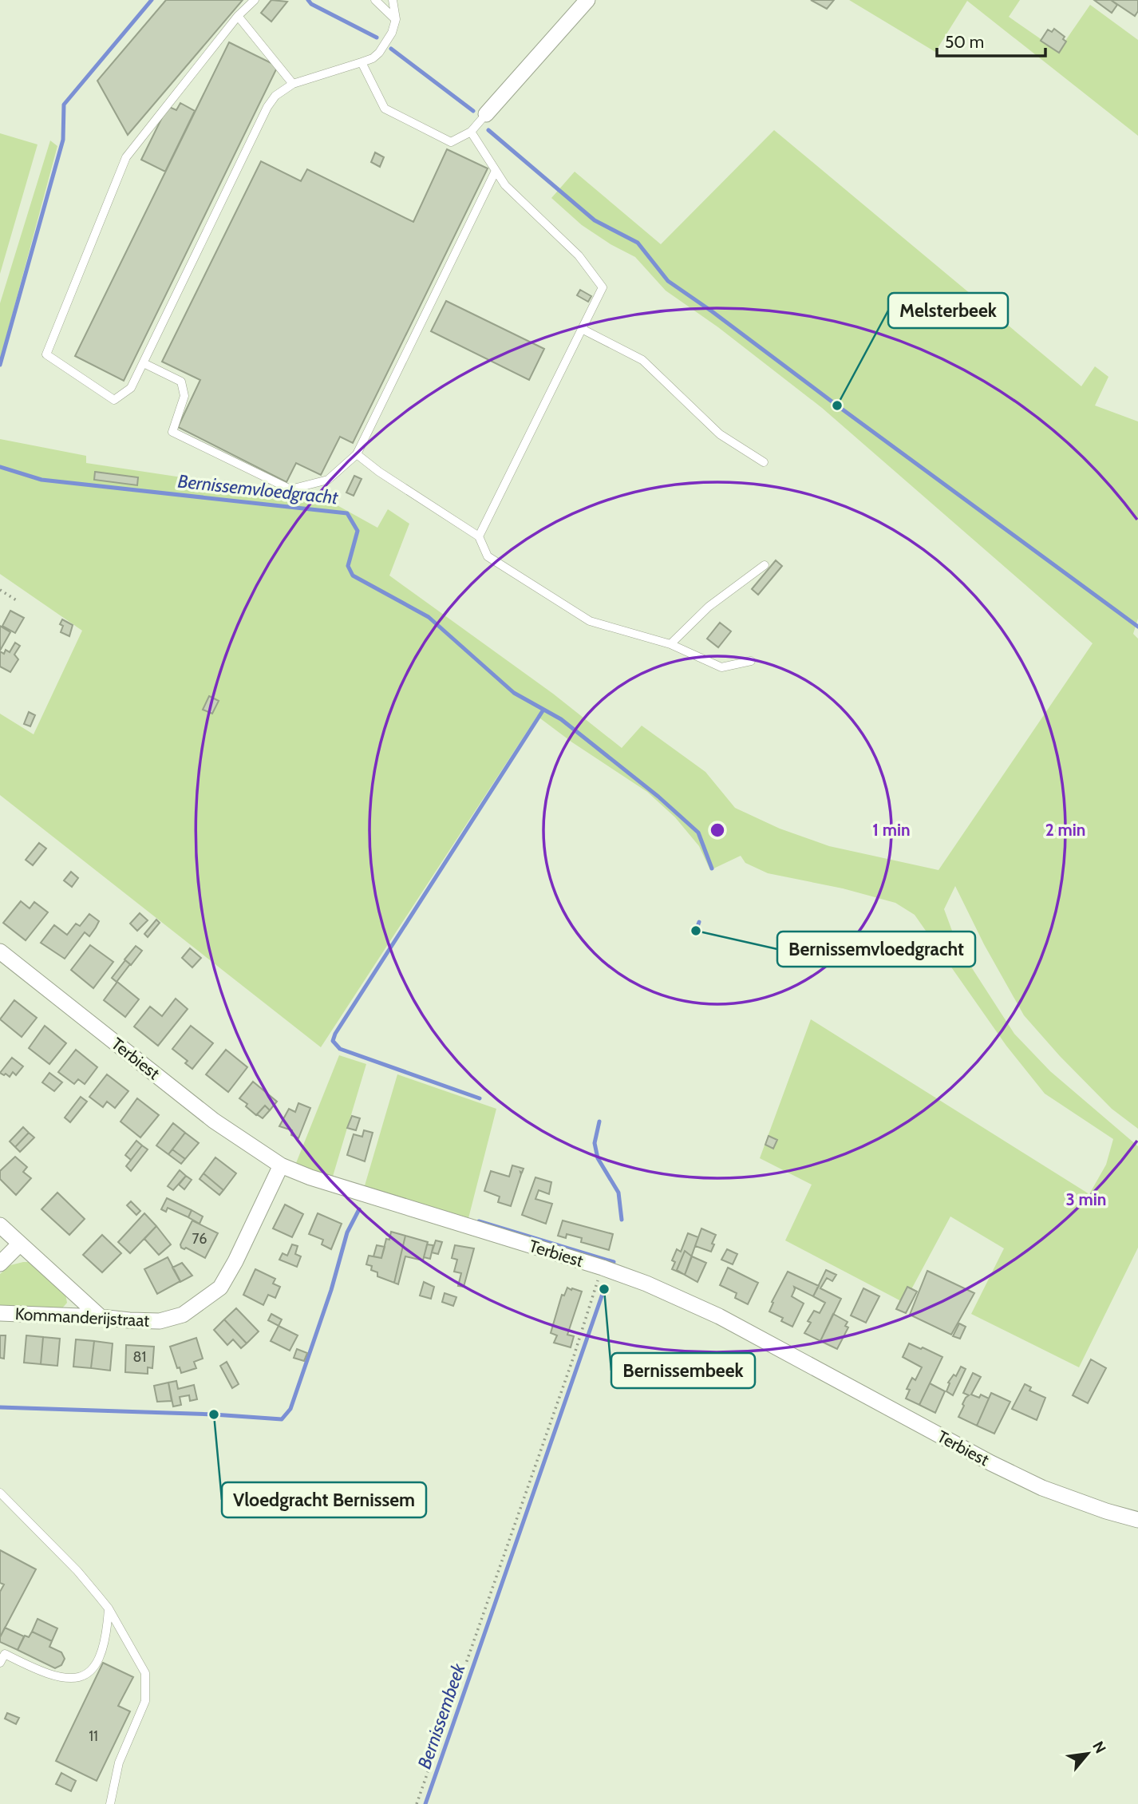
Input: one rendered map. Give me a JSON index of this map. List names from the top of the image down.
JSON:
{
  "streets": {
    "street": ["Terbiest", "Kommanderijstraat"]
  },
  "crossings": [
    ["Terbiest", "Kommanderijstraat"]
  ],
  "water": ["Bernissemvloedgracht", "Bernissembeek"],
  "places": [
    "Melsterbeek",
    "Bernissemvloedgracht",
    "Bernissembeek",
    "Vloedgracht Bernissem"
  ],
  "house_numbers": ["76", "81", "11"],
  "scale_bar": "50 m",
  "north": "top right",
  "rings": ["1 min", "2 min", "3 min"]
}
